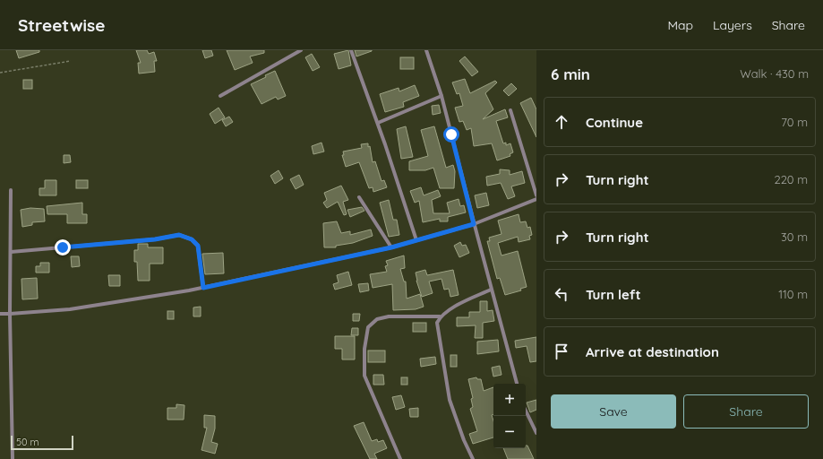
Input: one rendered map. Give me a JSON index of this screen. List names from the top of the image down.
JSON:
{
  "scale_bar": "50 m",
  "page": {
    "header": "Streetwise",
    "nav": ["Map", "Layers", "Share"],
    "heading": ["6 min", "Walk · 430 m"],
    "list": [
      ["Continue", "70 m"],
      ["Turn right", "220 m"],
      ["Turn right", "30 m"],
      ["Turn left", "110 m"],
      "Arrive at destination"
    ],
    "map_buttons": ["+", "−"],
    "buttons": ["Save", "Share"],
    "scale": "50 m"
  }
}
